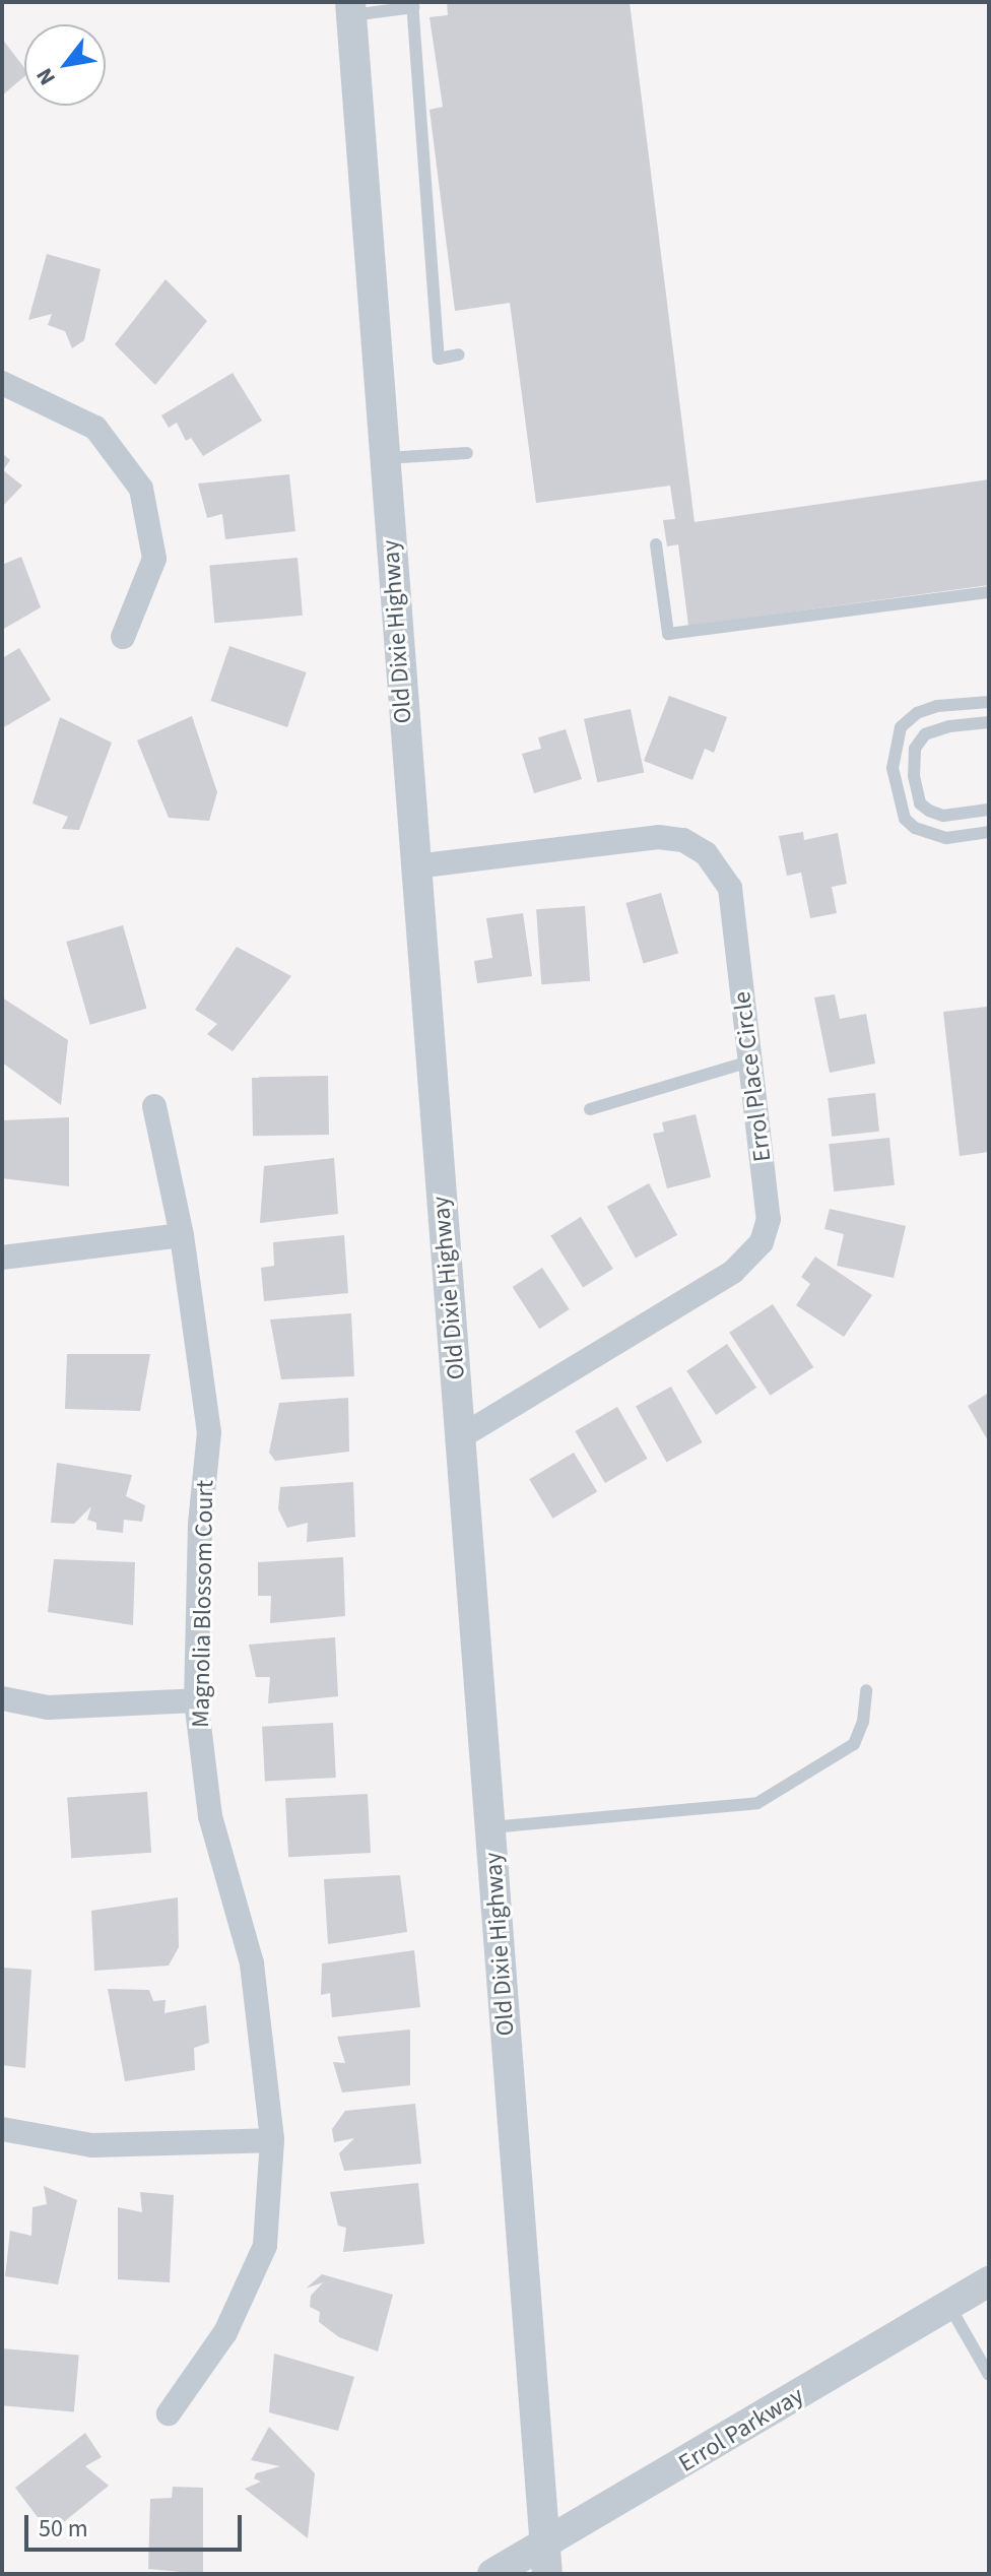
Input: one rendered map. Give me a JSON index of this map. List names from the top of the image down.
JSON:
{
  "streets": {
    "street": [
      "Old Dixie Highway",
      "Errol Place Circle",
      "Magnolia Blossom Court",
      "Errol Parkway"
    ]
  },
  "crossings": [
    ["Old Dixie Highway", "Errol Place Circle"],
    ["Old Dixie Highway", "Errol Parkway"]
  ],
  "scale_bar": "50 m",
  "north": "bottom left"
}
